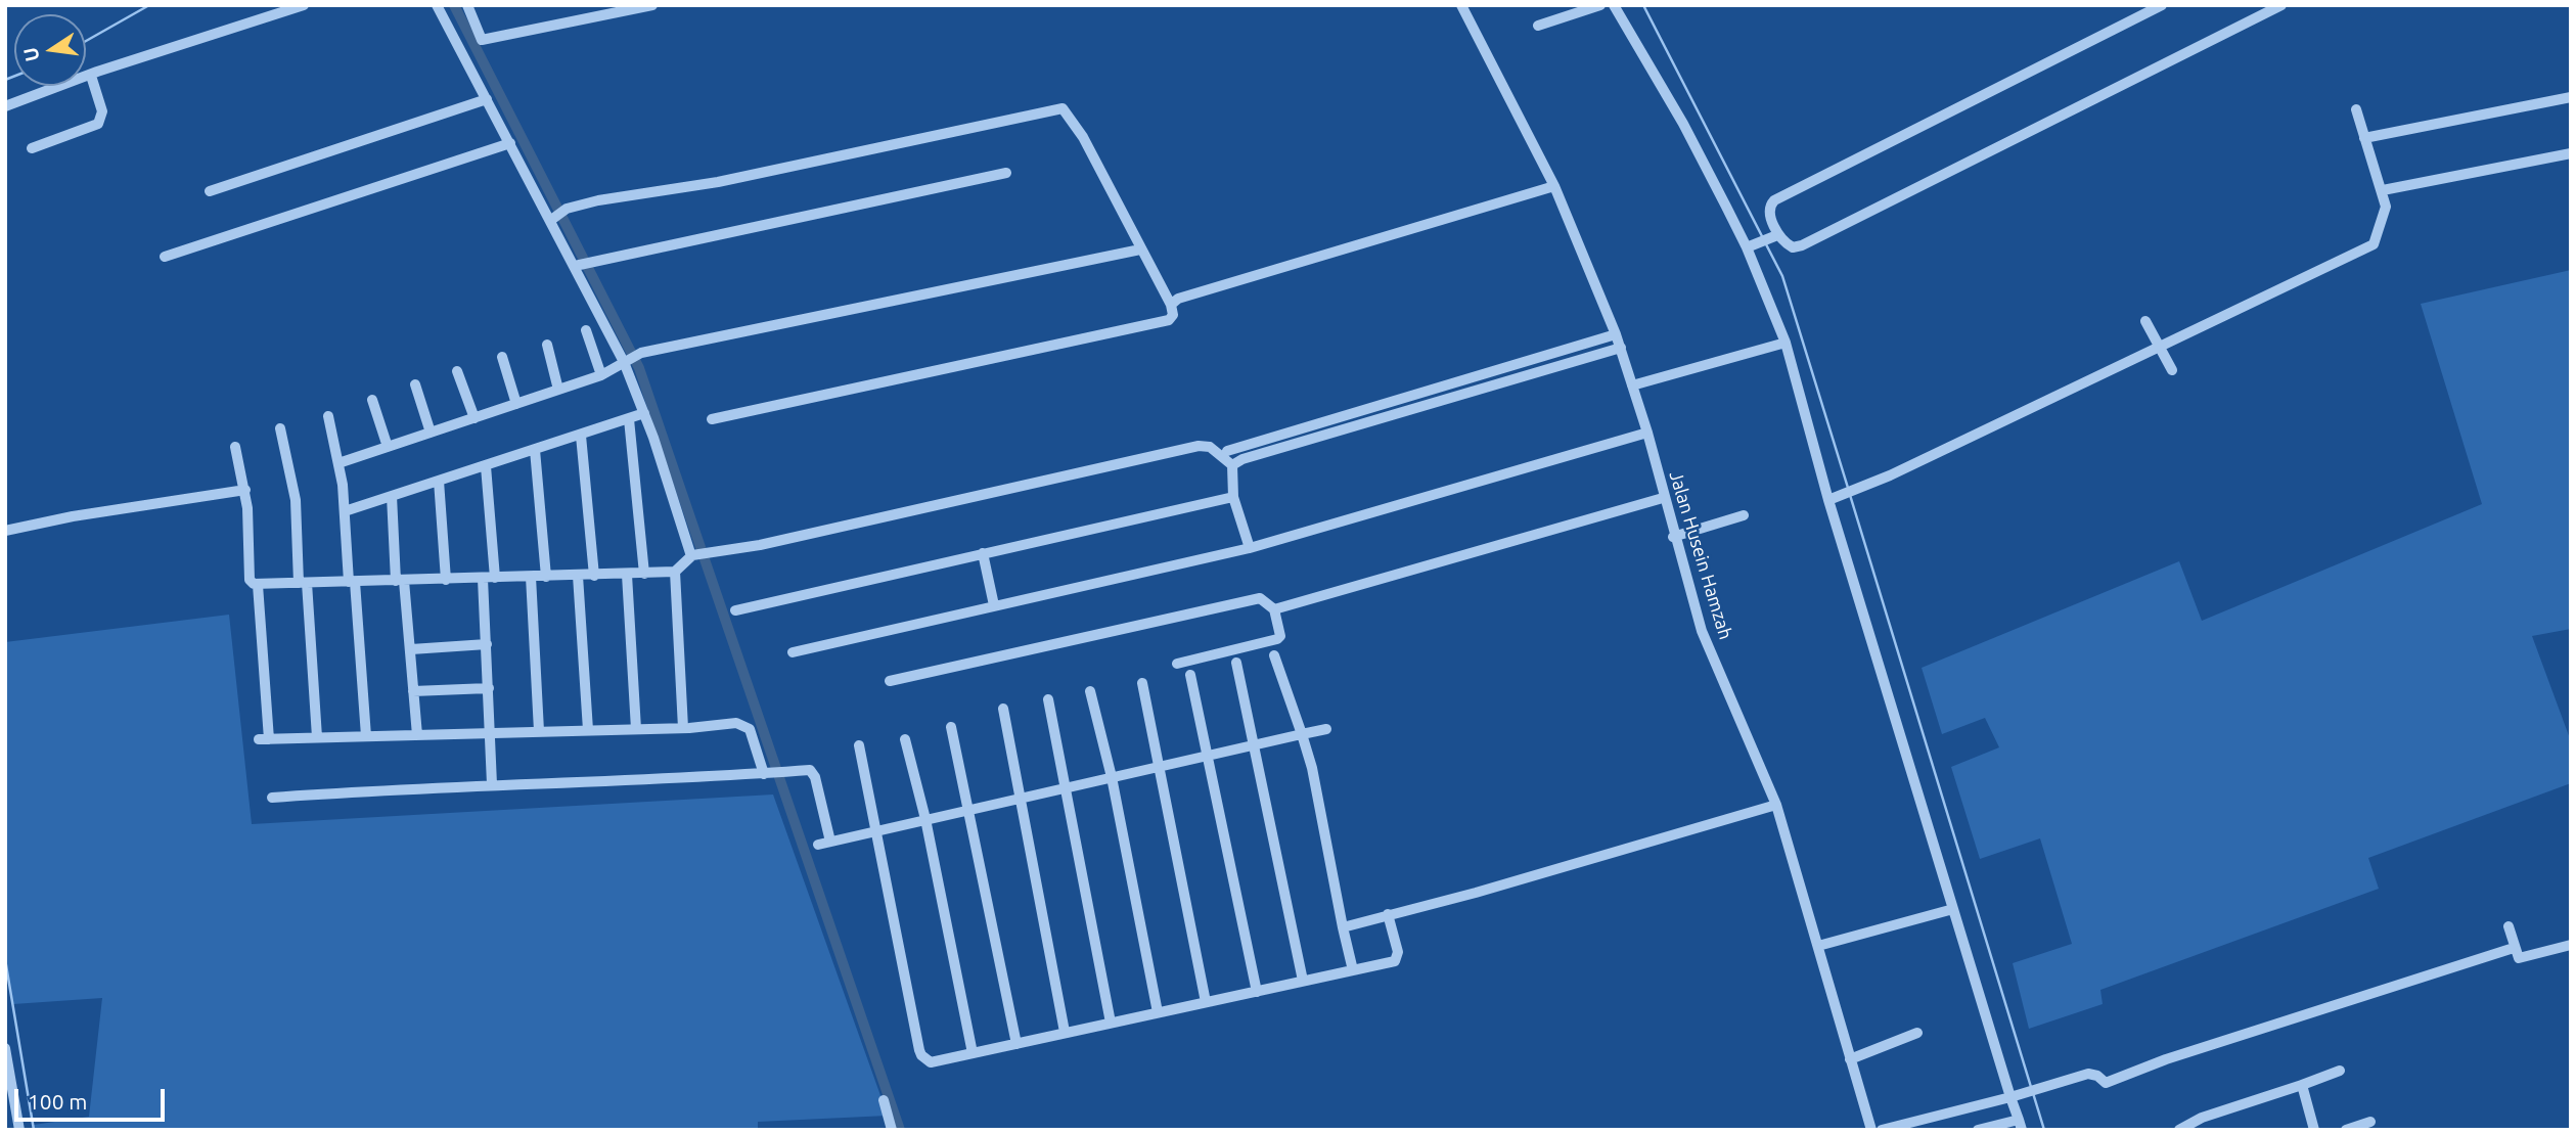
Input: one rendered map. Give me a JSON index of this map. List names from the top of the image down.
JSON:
{
  "streets": {
    "street": ["Jalan Husein Hamzah"]
  },
  "scale_bar": "100 m",
  "north": "left"
}
